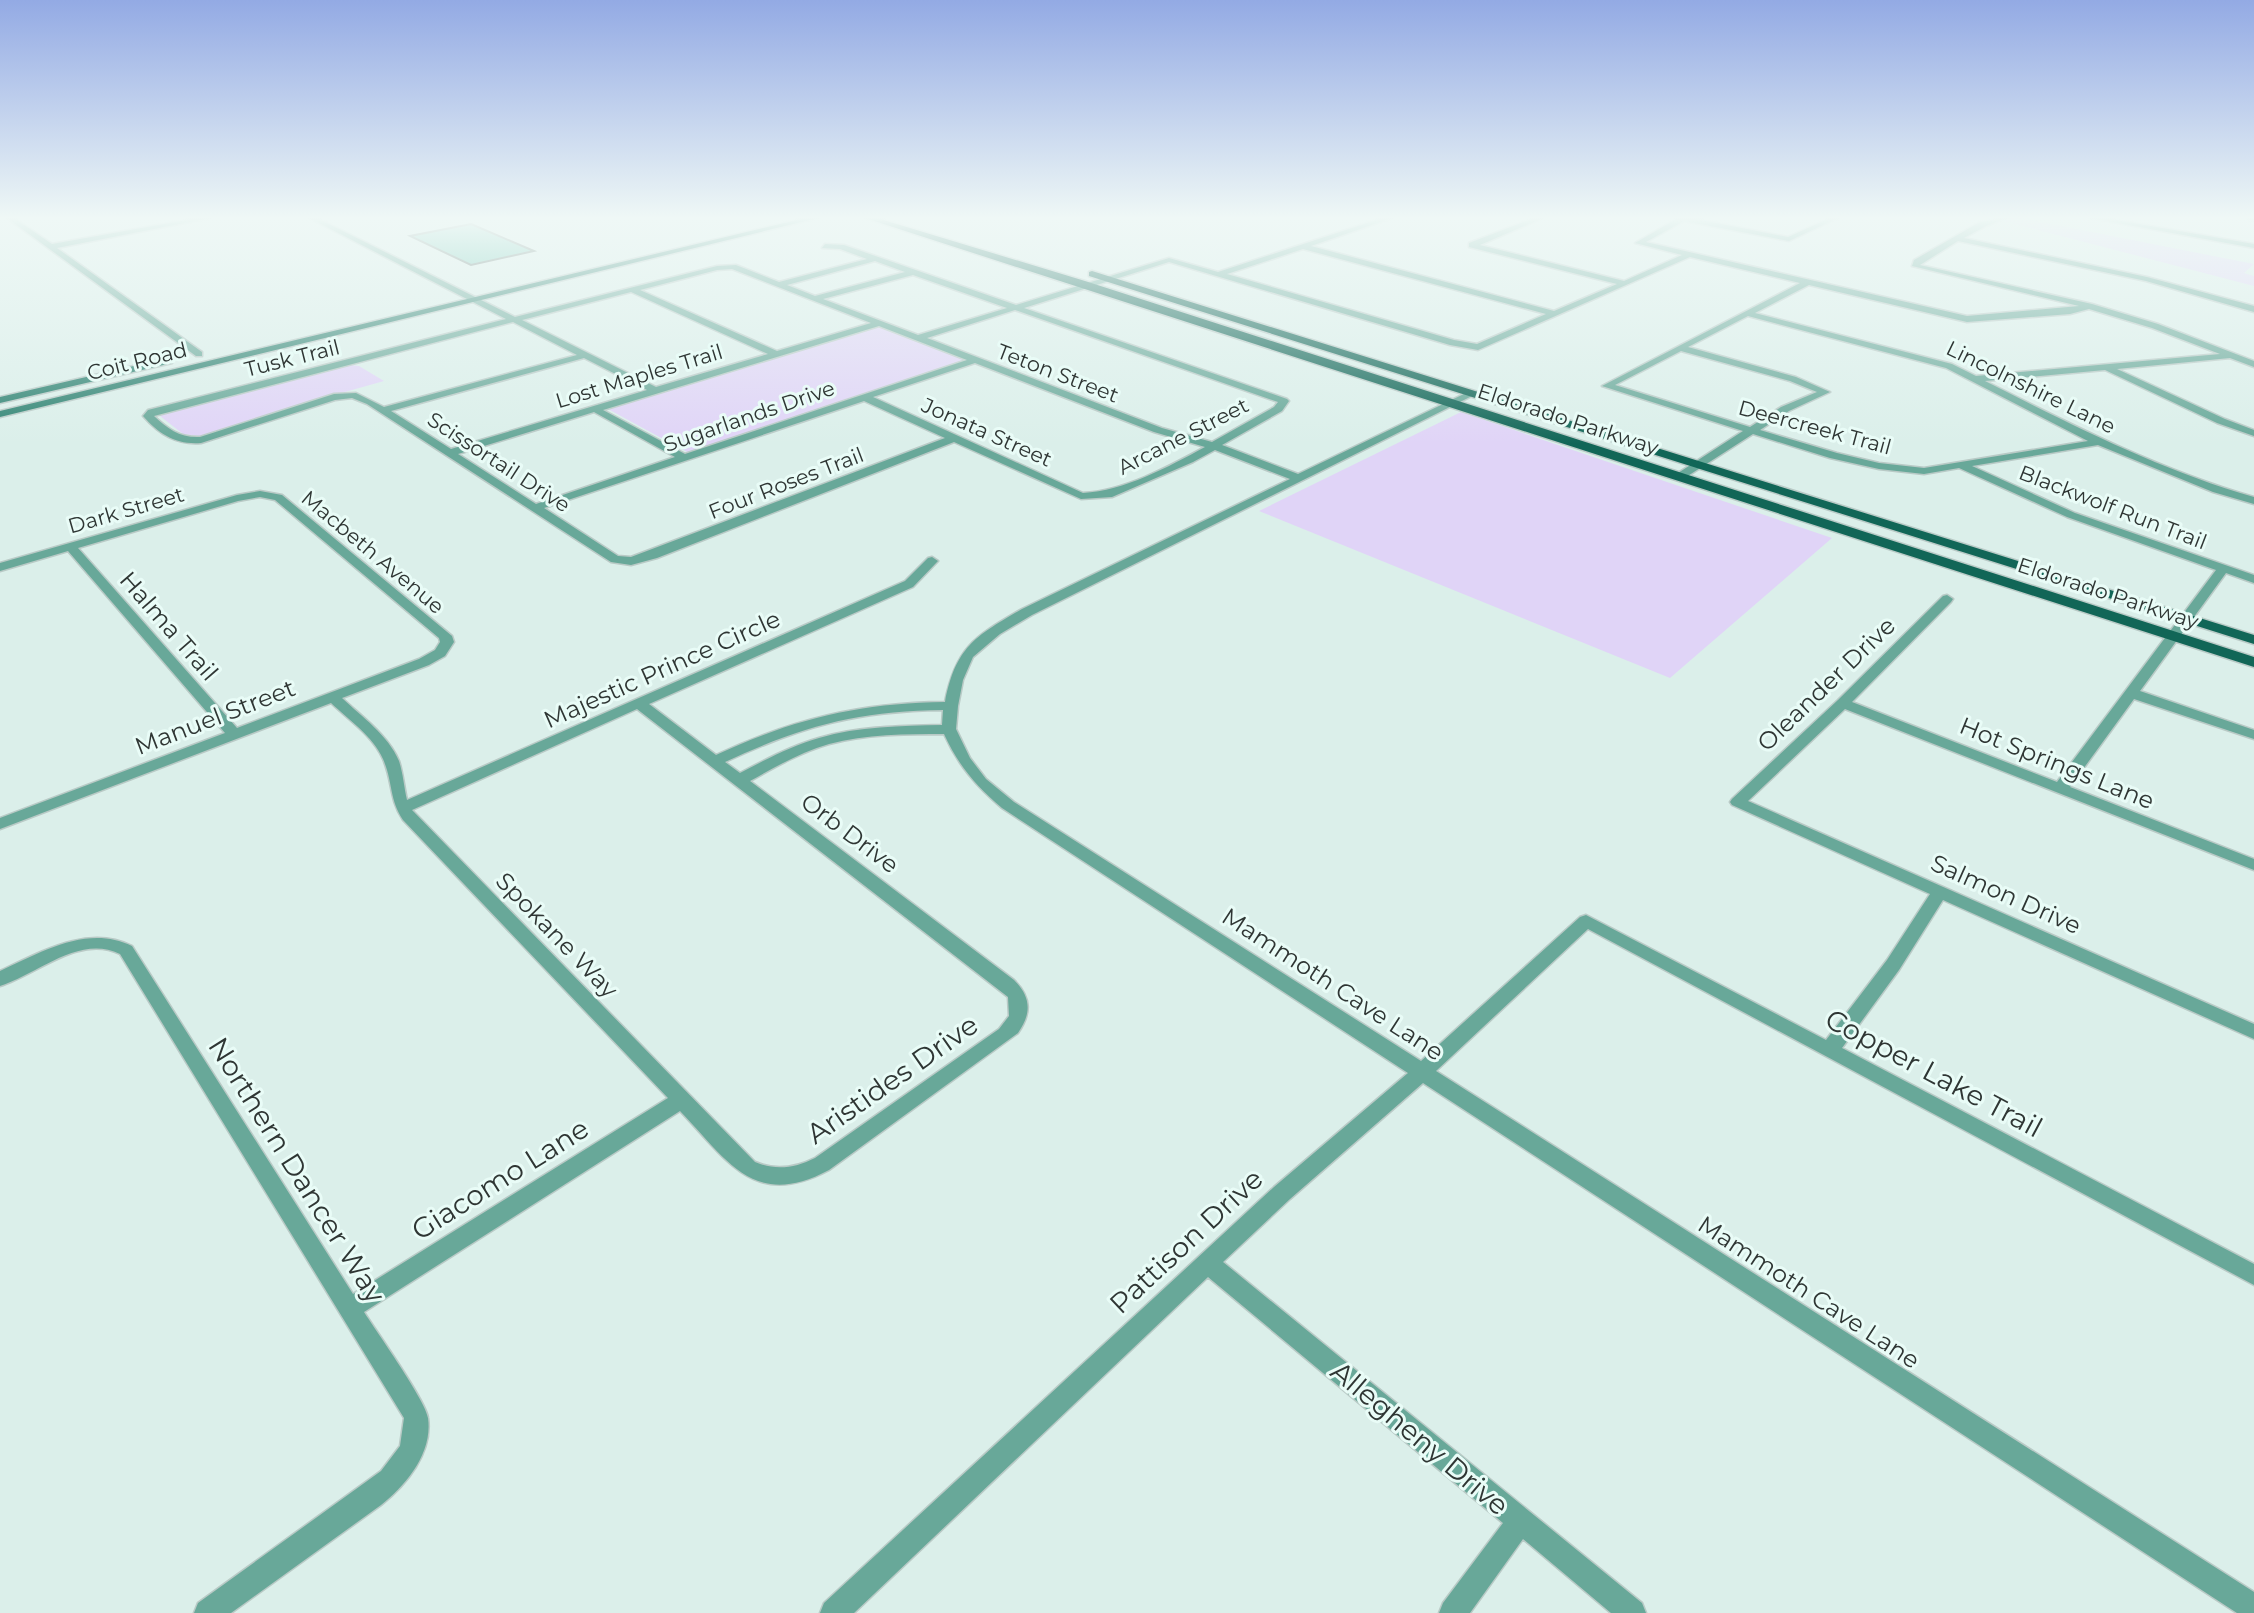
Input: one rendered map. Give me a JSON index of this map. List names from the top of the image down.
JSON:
{
  "streets": {
    "main road": ["Coit Road", "Eldorado Parkway"],
    "street": [
      "Tusk Trail",
      "Teton Street",
      "Lost Maples Trail",
      "Lincolnshire Lane",
      "Sugarlands Drive",
      "Deercreek Trail",
      "Jonata Street",
      "Arcane Street",
      "Scissortail Drive",
      "Four Roses Trail",
      "Blackwolf Run Trail",
      "Dark Street",
      "Macbeth Avenue",
      "Halma Trail",
      "Majestic Prince Circle",
      "Oleander Drive",
      "Manuel Street",
      "Hot Springs Lane",
      "Orb Drive",
      "Salmon Drive",
      "Spokane Way",
      "Mammoth Cave Lane",
      "Copper Lake Trail",
      "Aristides Drive",
      "Northern Dancer Way",
      "Giacomo Lane",
      "Pattison Drive",
      "Allegheny Drive"
    ]
  },
  "crossings": [
    ["Tusk Trail", "Scissortail Drive"],
    ["Teton Street", "Lost Maples Trail"],
    ["Teton Street", "Sugarlands Drive"],
    ["Teton Street", "Arcane Street"],
    ["Teton Street", "Mammoth Cave Lane"],
    ["Lost Maples Trail", "Scissortail Drive"],
    ["Lincolnshire Lane", "Deercreek Trail"],
    ["Sugarlands Drive", "Jonata Street"],
    ["Sugarlands Drive", "Scissortail Drive"],
    ["Eldorado Parkway", "Mammoth Cave Lane"],
    ["Deercreek Trail", "Blackwolf Run Trail"],
    ["Jonata Street", "Arcane Street"],
    ["Jonata Street", "Four Roses Trail"],
    ["Scissortail Drive", "Four Roses Trail"],
    ["Dark Street", "Macbeth Avenue"],
    ["Dark Street", "Halma Trail"],
    ["Macbeth Avenue", "Manuel Street"],
    ["Halma Trail", "Manuel Street"],
    ["Majestic Prince Circle", "Orb Drive"],
    ["Majestic Prince Circle", "Spokane Way"],
    ["Oleander Drive", "Hot Springs Lane"],
    ["Oleander Drive", "Salmon Drive"],
    ["Manuel Street", "Spokane Way"],
    ["Orb Drive", "Aristides Drive"],
    ["Spokane Way", "Aristides Drive"],
    ["Spokane Way", "Giacomo Lane"],
    ["Mammoth Cave Lane", "Pattison Drive"],
    ["Copper Lake Trail", "Pattison Drive"],
    ["Northern Dancer Way", "Giacomo Lane"],
    ["Pattison Drive", "Allegheny Drive"]
  ]
}
